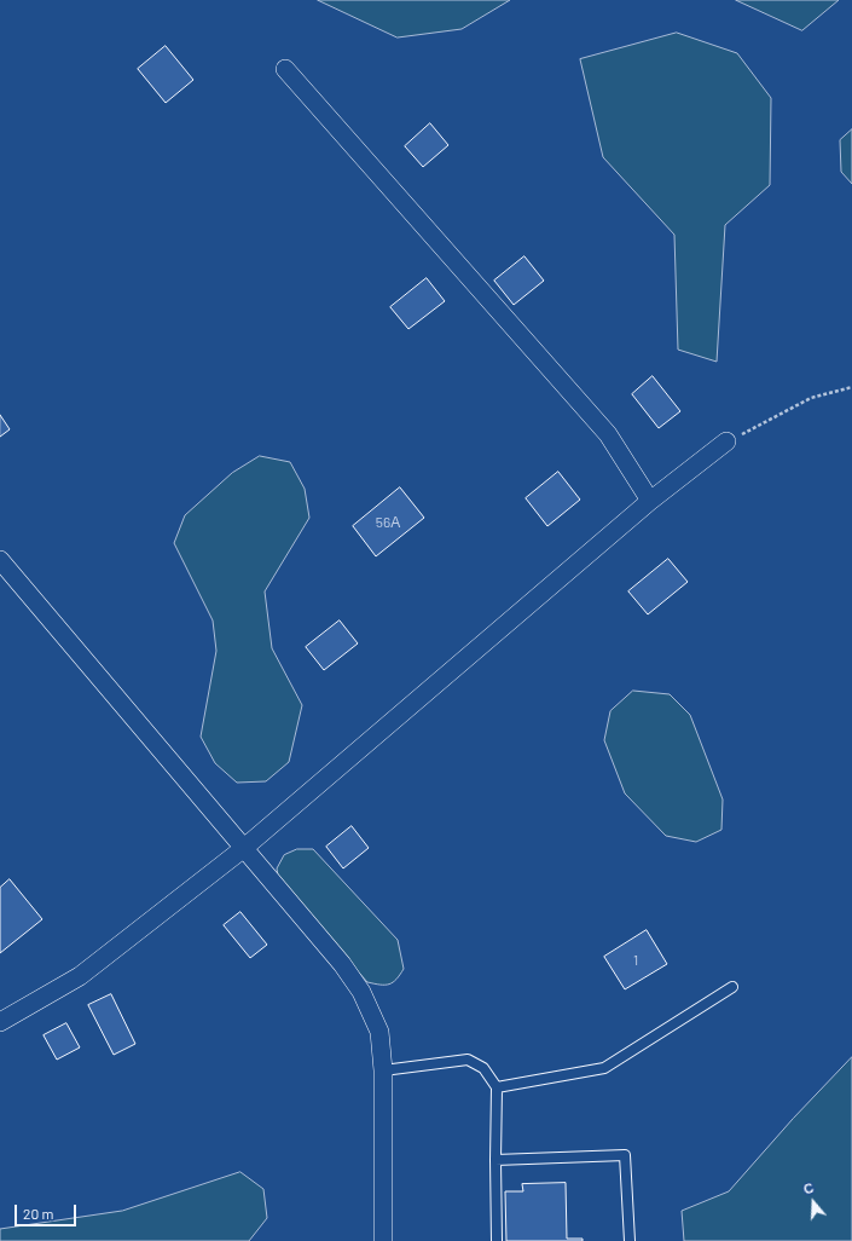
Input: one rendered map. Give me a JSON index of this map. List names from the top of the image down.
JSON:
{
  "house_numbers": ["56А", "1"],
  "scale_bar": "20 m",
  "north": "top"
}
